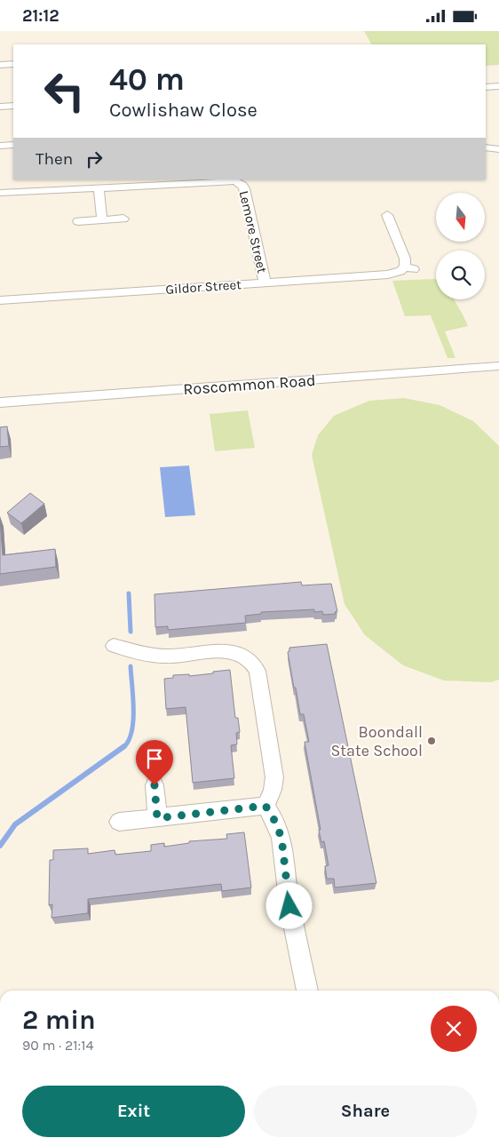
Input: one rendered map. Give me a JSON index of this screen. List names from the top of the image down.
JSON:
{
  "streets": {
    "street": ["Lemore Street", "Gildor Street", "Roscommon Road"]
  },
  "crossings": [
    ["Lemore Street", "Gildor Street"]
  ],
  "places": ["Boondall State School"],
  "north": "bottom",
  "page": {
    "status": "21:12",
    "turn": ["40 m", "Cowlishaw Close"],
    "then": "Then",
    "heading": ["2 min", "90 m · 21:14"],
    "buttons": ["Exit", "Share"]
  }
}
